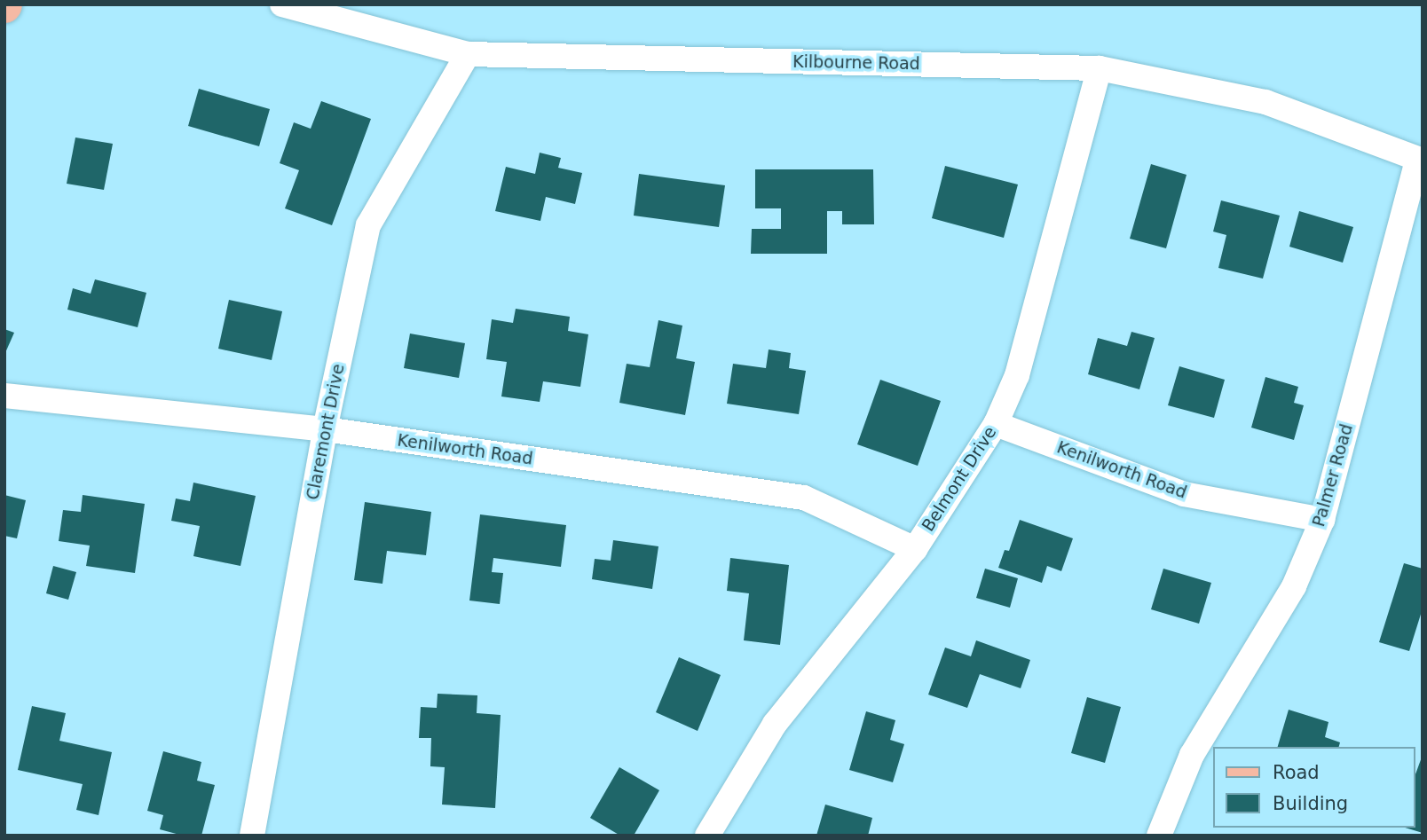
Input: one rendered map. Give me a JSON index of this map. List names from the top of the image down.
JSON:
{
  "streets": {
    "street": [
      "Kilbourne Road",
      "Claremont Drive",
      "Kenilworth Road",
      "Palmer Road",
      "Belmont Drive"
    ]
  },
  "crossings": [
    ["Kilbourne Road", "Claremont Drive"],
    ["Kilbourne Road", "Palmer Road"],
    ["Kilbourne Road", "Belmont Drive"],
    ["Claremont Drive", "Kenilworth Road"],
    ["Kenilworth Road", "Palmer Road"],
    ["Kenilworth Road", "Belmont Drive"]
  ],
  "legend": ["Road", "Building"]
}
